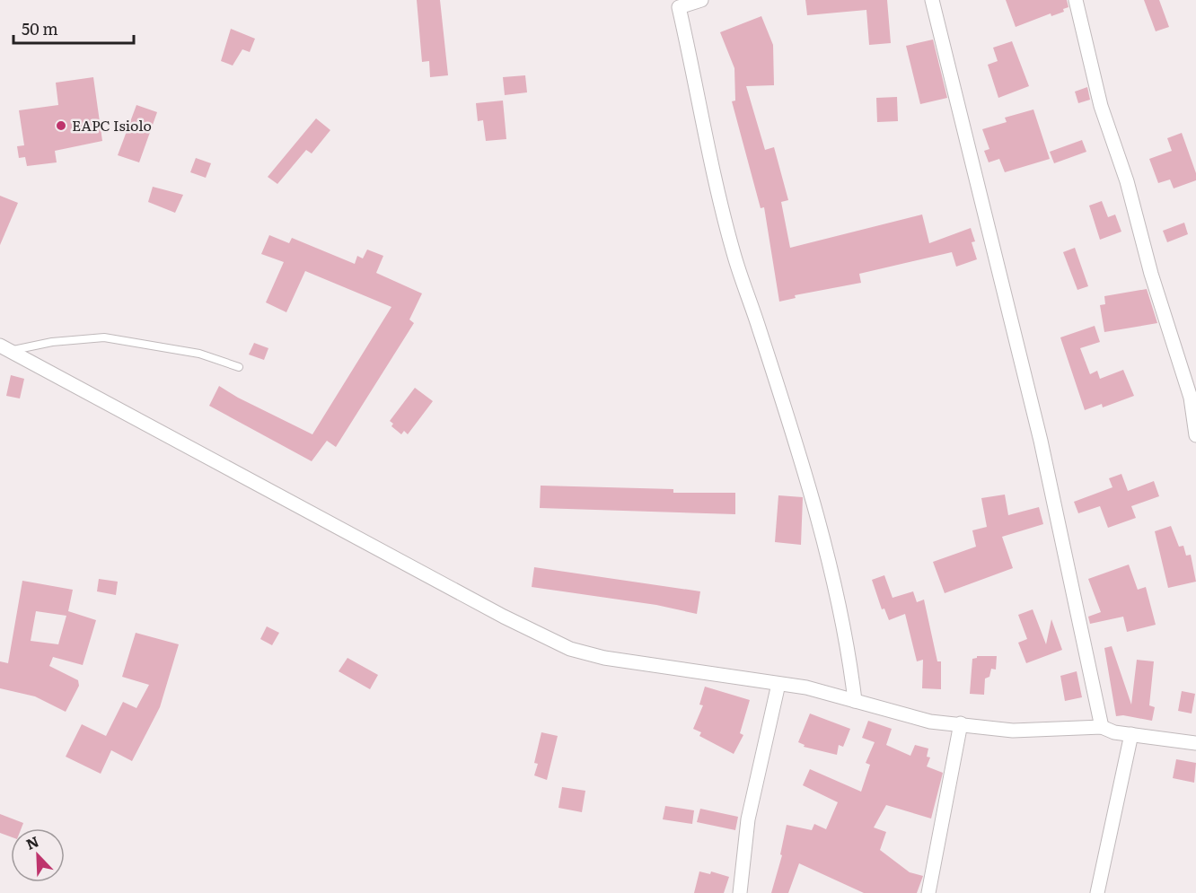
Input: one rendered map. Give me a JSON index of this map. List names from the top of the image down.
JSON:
{
  "places": ["EAPC Isiolo"],
  "scale_bar": "50 m",
  "north": "top left"
}
